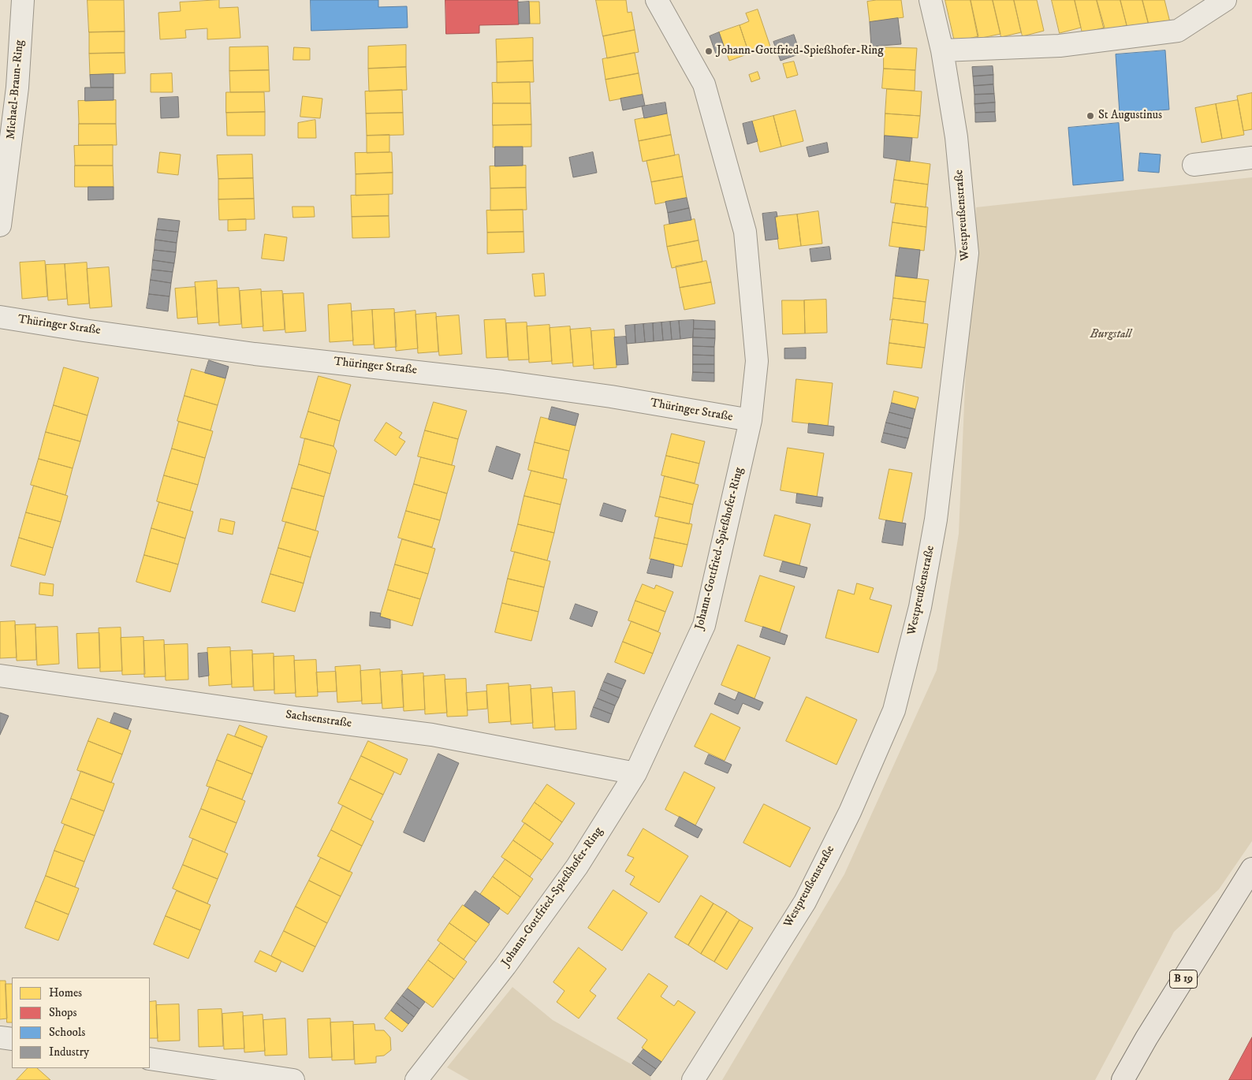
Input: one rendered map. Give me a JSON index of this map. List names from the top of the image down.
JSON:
{
  "streets": {
    "highway": ["B 19"],
    "street": [
      "Michael-Braun-Ring",
      "Westpreußenstraße",
      "Thüringer Straße",
      "Johann-Gottfried-Spießhofer-Ring",
      "Sachsenstraße"
    ]
  },
  "crossings": [
    ["Thüringer Straße", "Johann-Gottfried-Spießhofer-Ring"],
    ["Johann-Gottfried-Spießhofer-Ring", "Sachsenstraße"]
  ],
  "parks": ["Burgstall"],
  "places": ["Johann-Gottfried-Spießhofer-Ring", "St Augustinus"],
  "legend": [
    "Homes",
    "Shops",
    "Schools",
    "Industry"
  ]
}
